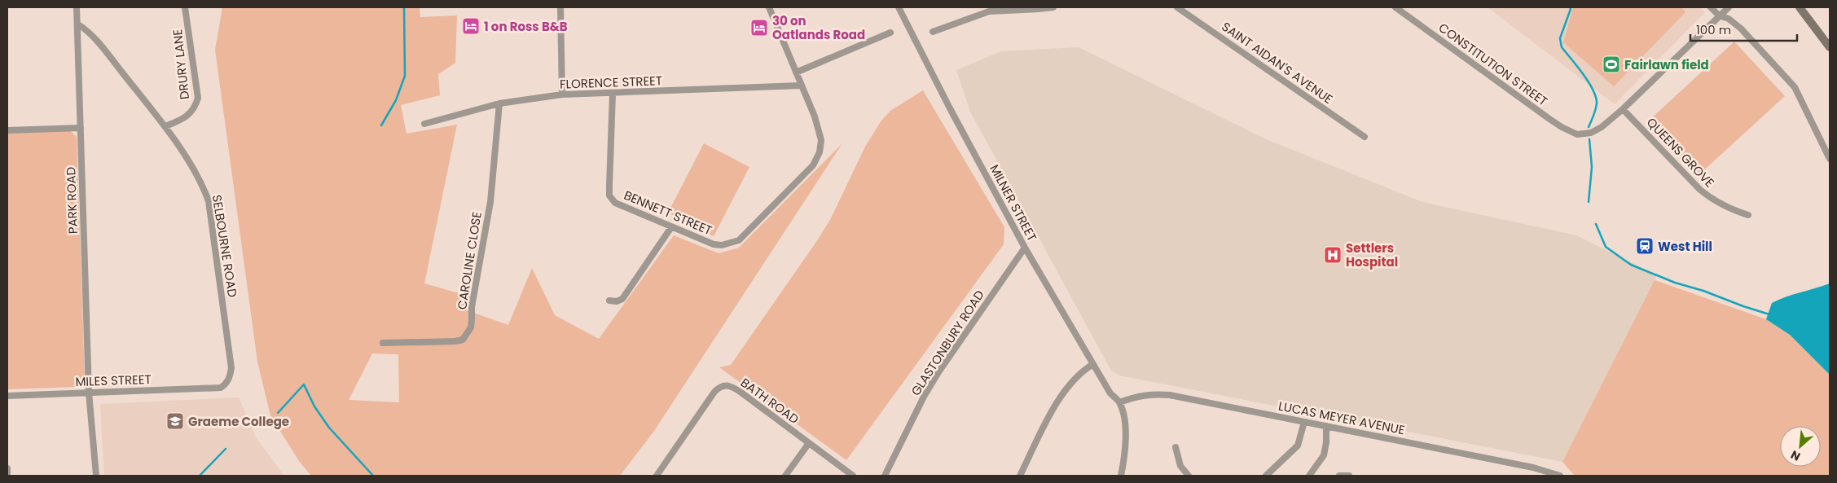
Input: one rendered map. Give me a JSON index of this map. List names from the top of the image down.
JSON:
{
  "streets": {
    "street": [
      "SAINT AIDAN'S AVENUE",
      "DRURY LANE",
      "CONSTITUTION STREET",
      "FLORENCE STREET",
      "QUEENS GROVE",
      "PARK ROAD",
      "MILNER STREET",
      "BENNETT STREET",
      "SELBOURNE ROAD",
      "CAROLINE CLOSE",
      "GLASTONBURY ROAD",
      "MILES STREET",
      "BATH ROAD",
      "LUCAS MEYER AVENUE"
    ]
  },
  "crossings": [
    ["DRURY LANE", "SELBOURNE ROAD"],
    ["CONSTITUTION STREET", "QUEENS GROVE"],
    ["FLORENCE STREET", "BENNETT STREET"],
    ["FLORENCE STREET", "CAROLINE CLOSE"],
    ["PARK ROAD", "SELBOURNE ROAD"],
    ["PARK ROAD", "MILES STREET"],
    ["MILNER STREET", "GLASTONBURY ROAD"],
    ["MILNER STREET", "LUCAS MEYER AVENUE"],
    ["SELBOURNE ROAD", "MILES STREET"]
  ],
  "places": {
    "hotel": ["1 on Ross B&B", "30 on Oatlands Road"],
    "sports": ["Fairlawn field"],
    "station": ["West Hill"],
    "hospital": ["Settlers Hospital"],
    "school or university": ["Graeme College"]
  },
  "scale_bar": "100 m",
  "north": "bottom left"
}
